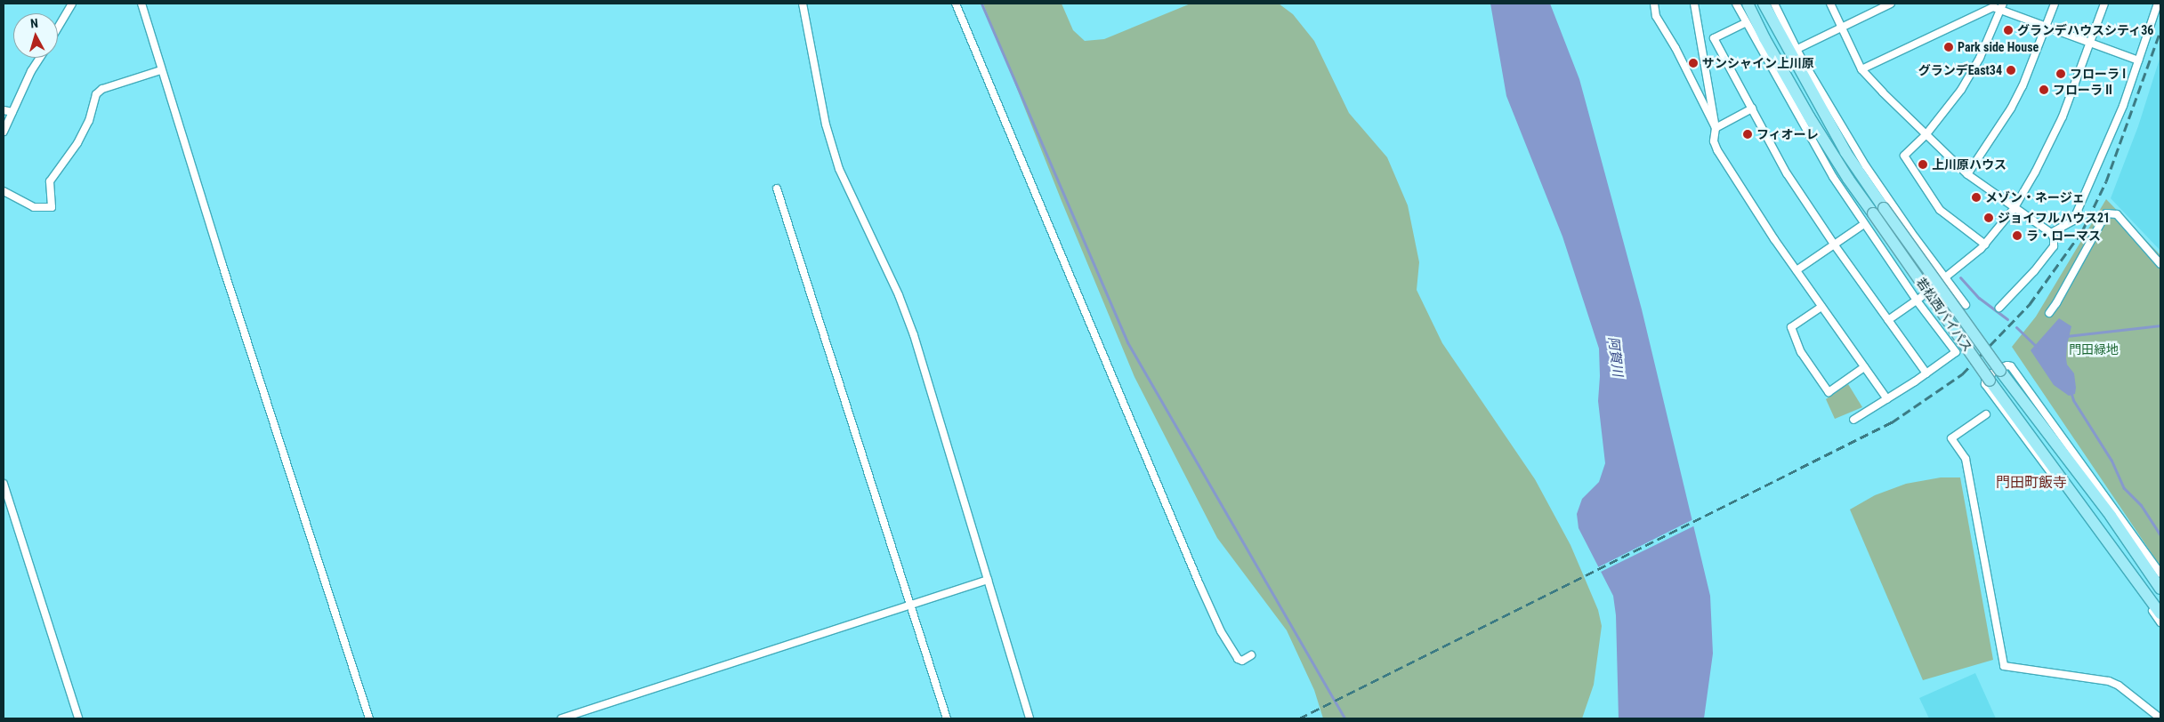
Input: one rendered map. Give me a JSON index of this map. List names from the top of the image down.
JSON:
{
  "streets": {
    "highway": ["若松西バイパス"]
  },
  "districts": ["門田町飯寺"],
  "water": ["阿賀川"],
  "parks": ["門田緑地"],
  "places": [
    "グランデハウスシティ36",
    "Park side House",
    "サンシャイン上川原",
    "グランデEast34",
    "フローラ I",
    "フローラ II",
    "フィオーレ",
    "上川原ハウス",
    "メゾン・ネージェ",
    "ジョイフルハウス21",
    "ラ・ローマス"
  ],
  "north": "top"
}
